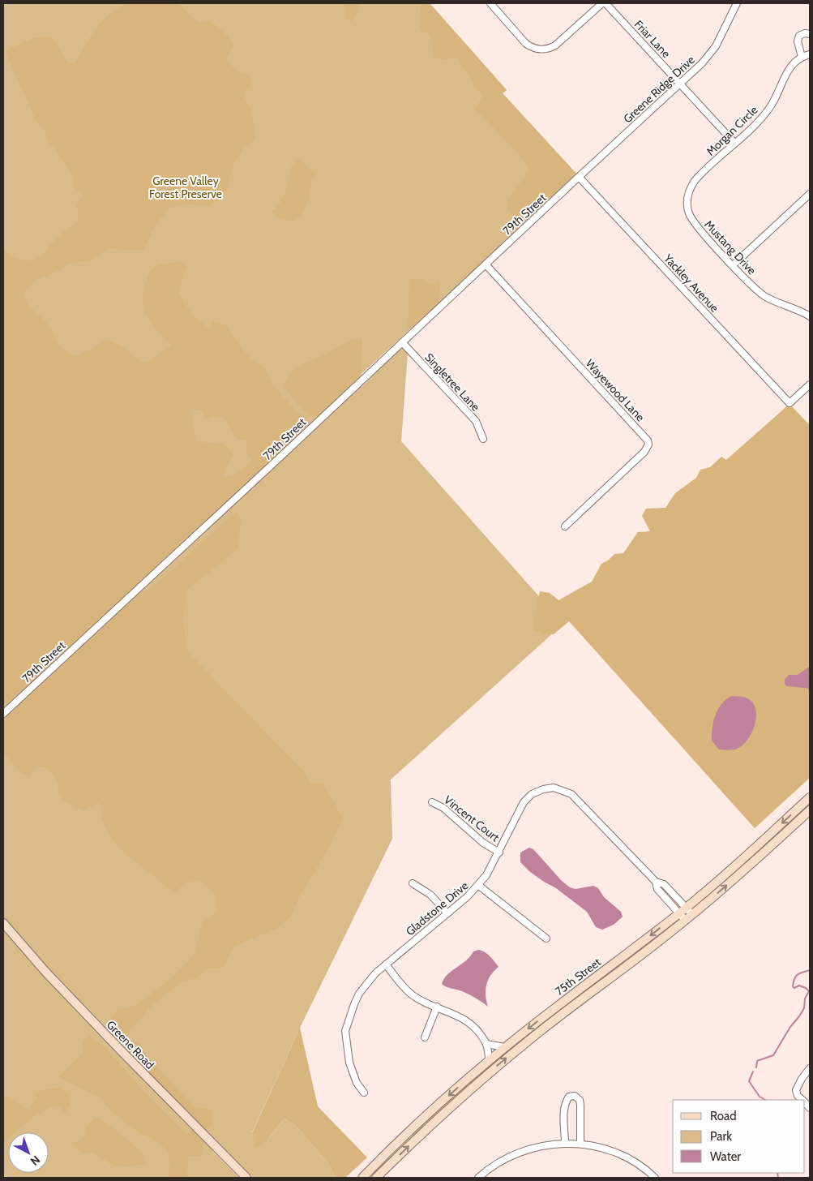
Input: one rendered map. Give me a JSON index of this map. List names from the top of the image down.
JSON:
{
  "streets": {
    "main road": ["75th Street", "Greene Road"],
    "street": [
      "Friar Lane",
      "Greene Ridge Drive",
      "Morgan Circle",
      "79th Street",
      "Mustang Drive",
      "Yackley Avenue",
      "Singletree Lane",
      "Wayewood Lane",
      "Vincent Court",
      "Gladstone Drive"
    ]
  },
  "crossings": [
    ["Friar Lane", "Greene Ridge Drive"],
    ["Friar Lane", "Morgan Circle"],
    ["Greene Ridge Drive", "79th Street"],
    ["Greene Ridge Drive", "Yackley Avenue"],
    ["Morgan Circle", "Mustang Drive"],
    ["79th Street", "Yackley Avenue"],
    ["79th Street", "Singletree Lane"],
    ["79th Street", "Wayewood Lane"],
    ["Vincent Court", "Gladstone Drive"],
    ["Gladstone Drive", "75th Street"]
  ],
  "parks": ["Greene Valley Forest Preserve"],
  "legend": ["Road", "Park", "Water"],
  "north": "bottom right"
}
